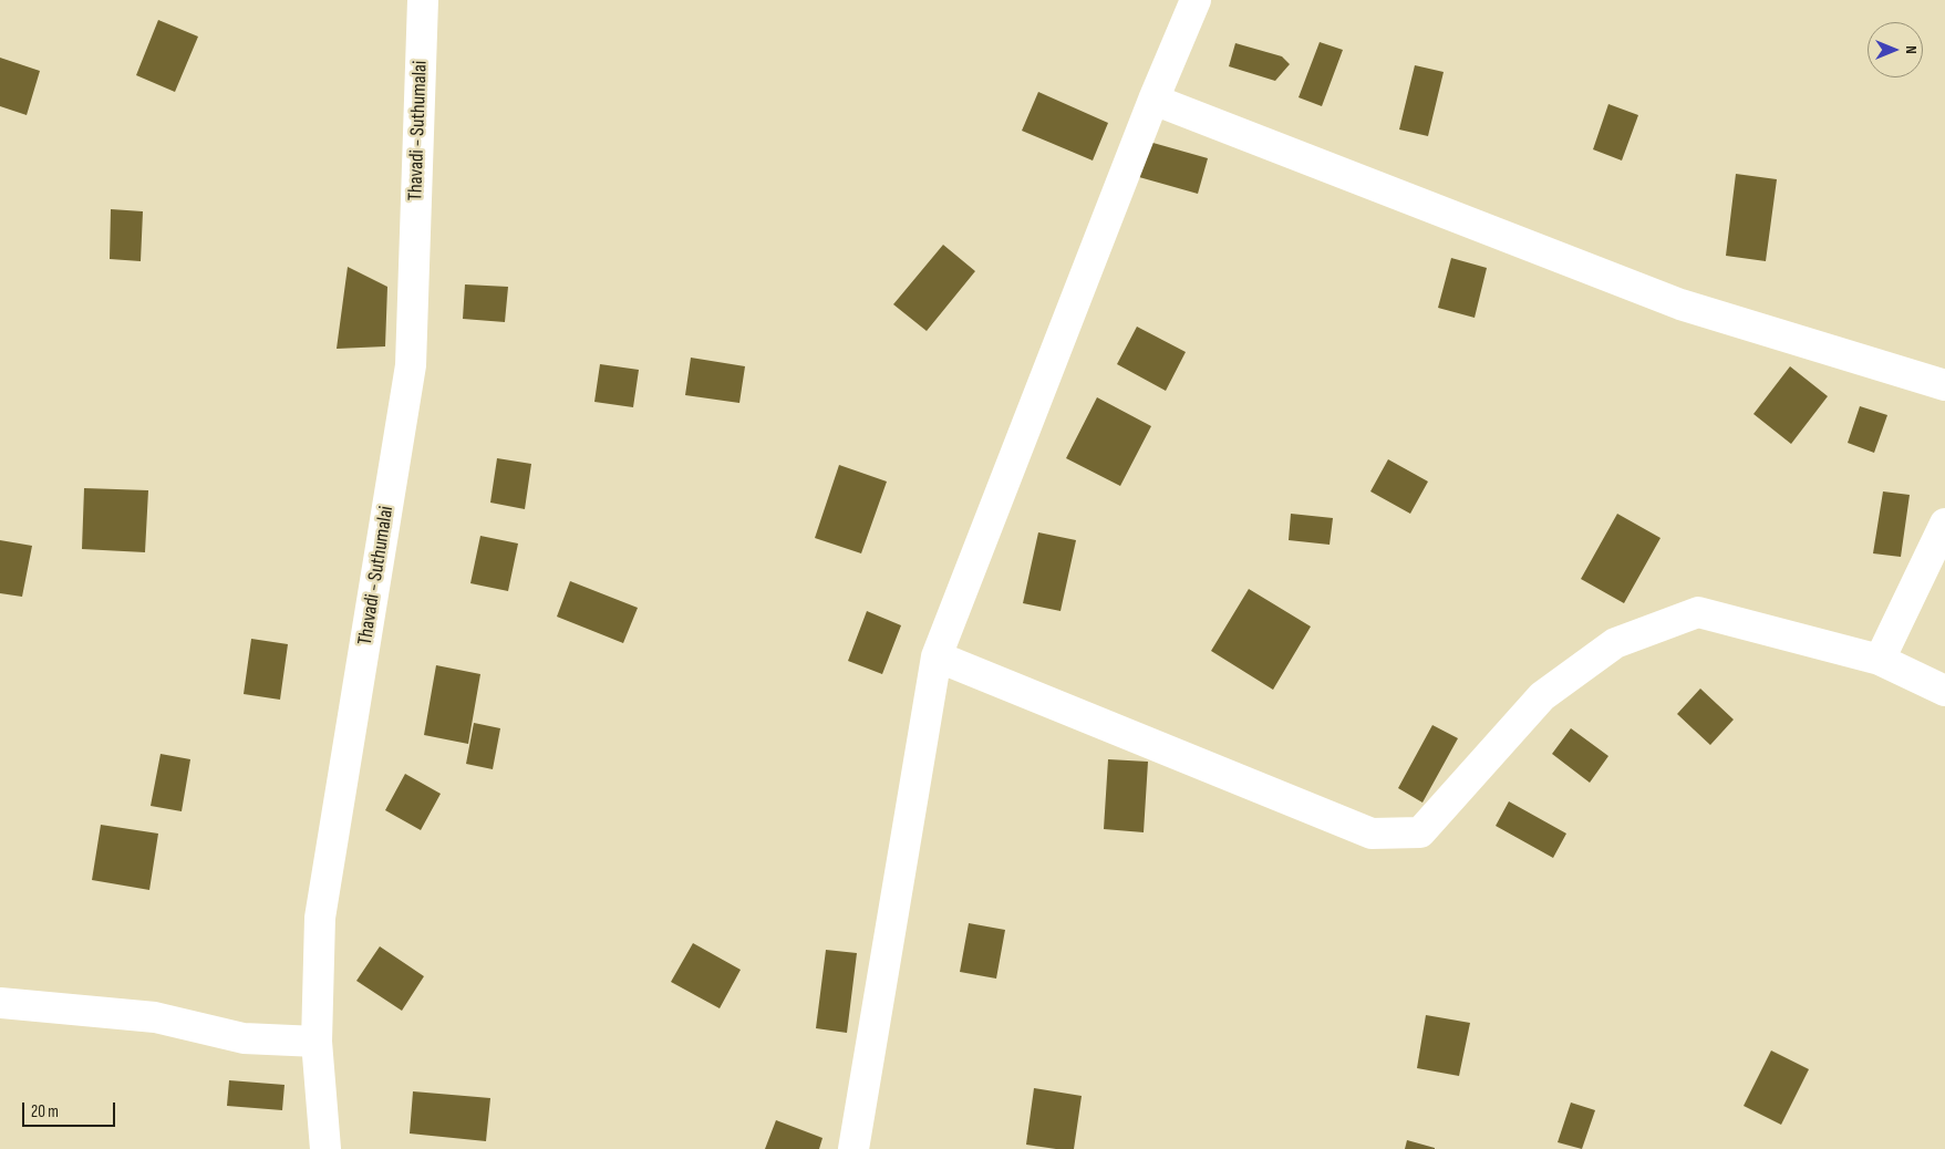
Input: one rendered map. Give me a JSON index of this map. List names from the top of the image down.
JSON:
{
  "streets": {
    "street": ["Thavadi - Suthumalai"]
  },
  "scale_bar": "20 m",
  "north": "right"
}
